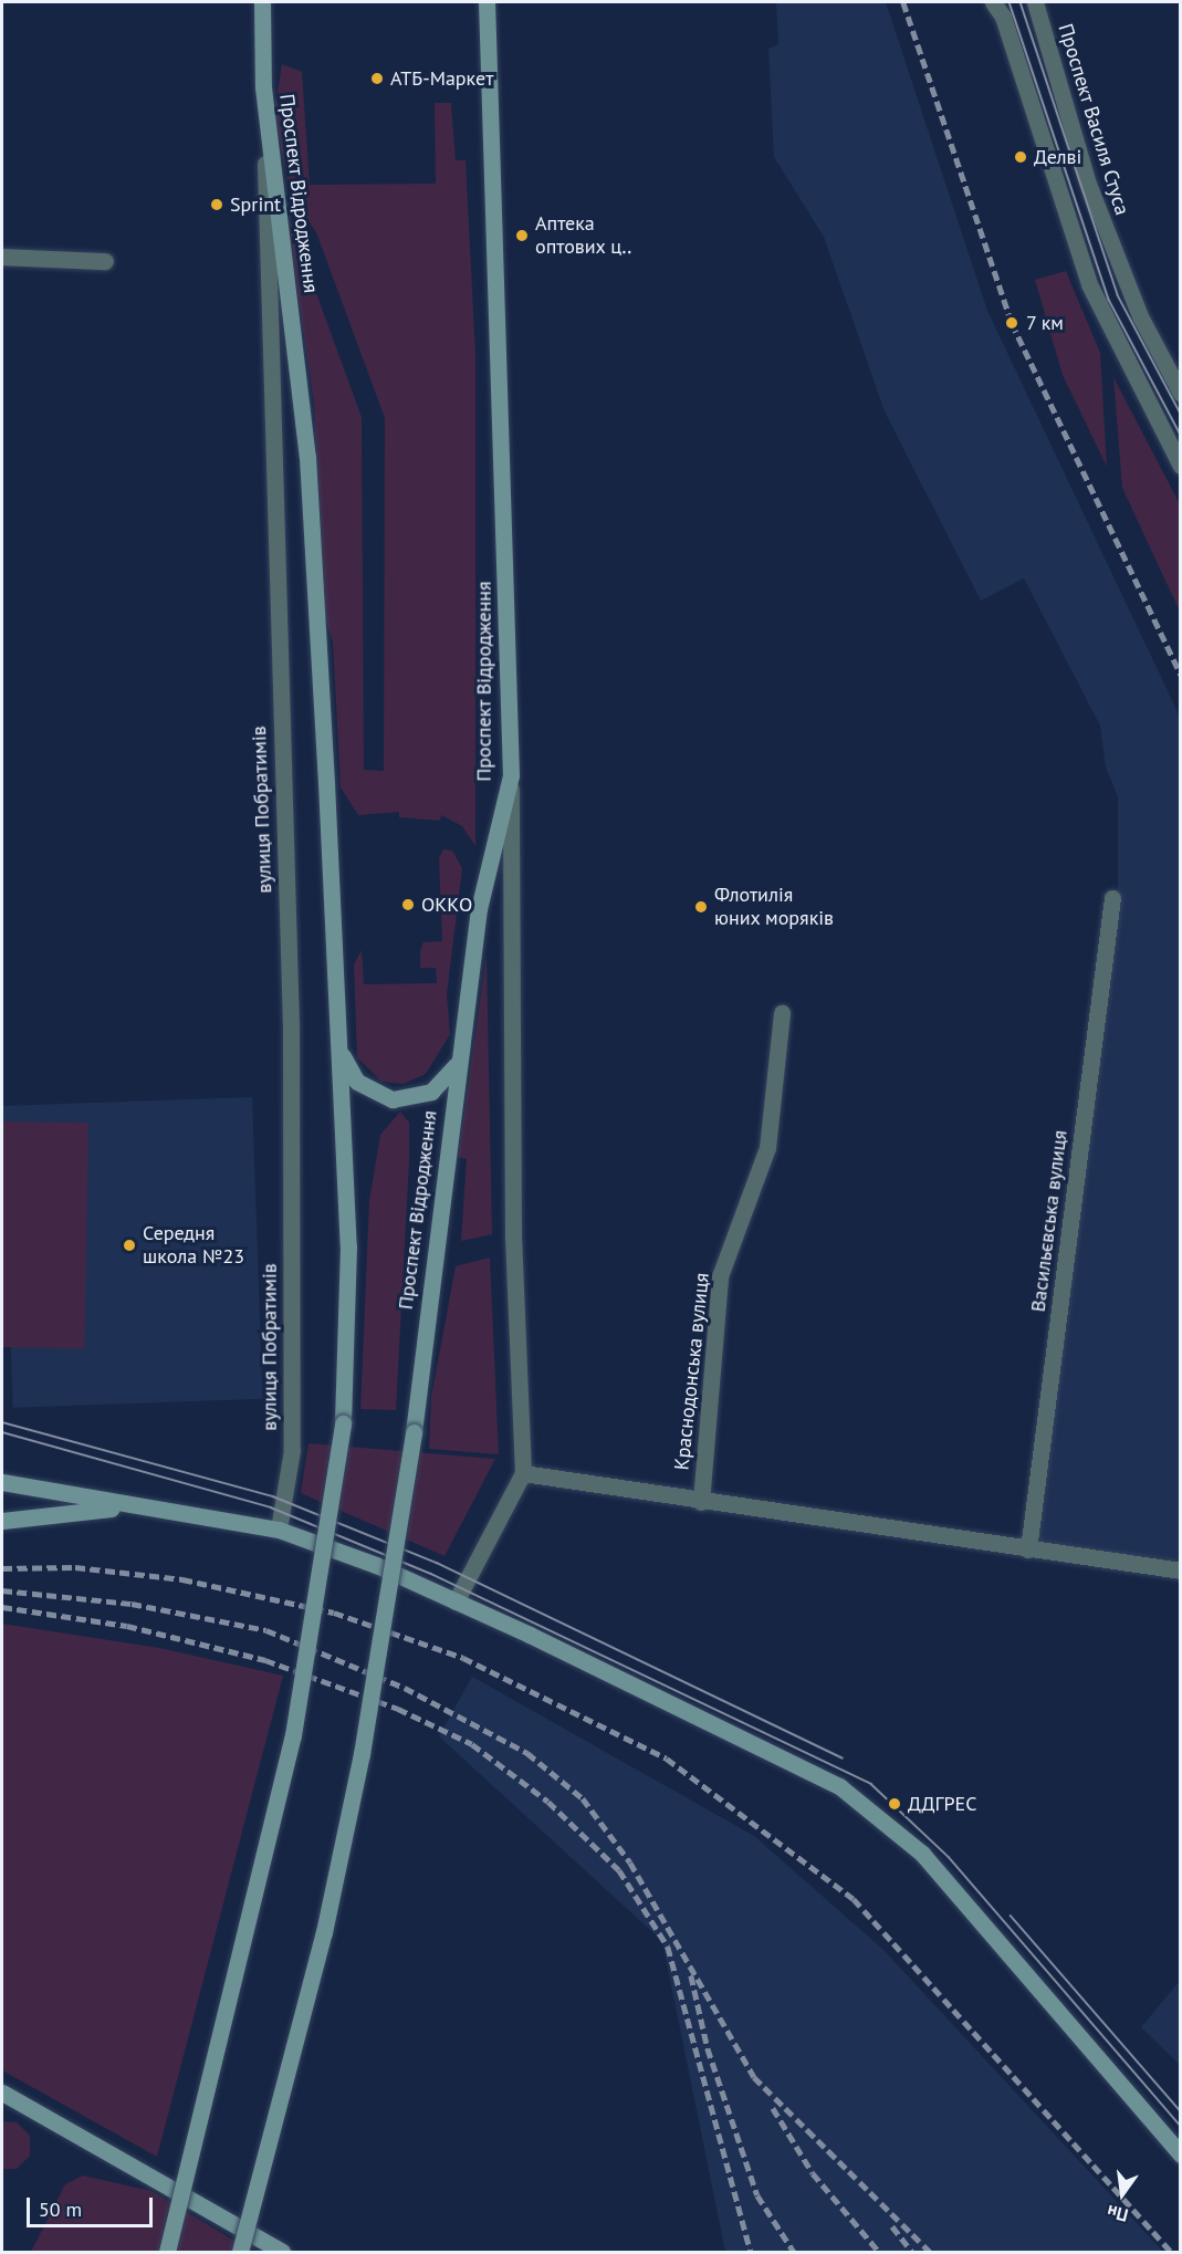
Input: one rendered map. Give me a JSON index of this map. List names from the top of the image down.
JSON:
{
  "streets": {
    "main road": ["Проспект Відродження"],
    "street": [
      "Проспект Василя Стуса",
      "вулиця Побратимів",
      "Васильєвська вулиця",
      "Краснодонська вулиця"
    ]
  },
  "crossings": [
    ["Проспект Відродження", "вулиця Побратимів"]
  ],
  "places": [
    "АТБ-Маркет",
    "Делві",
    "Sprint",
    "Аптека оптових ц‥",
    "7 км",
    "ОККО",
    "Флотилія юних моряків",
    "Середня школа №23",
    "ДДГРЕС"
  ],
  "scale_bar": "50 m",
  "north": "bottom"
}
